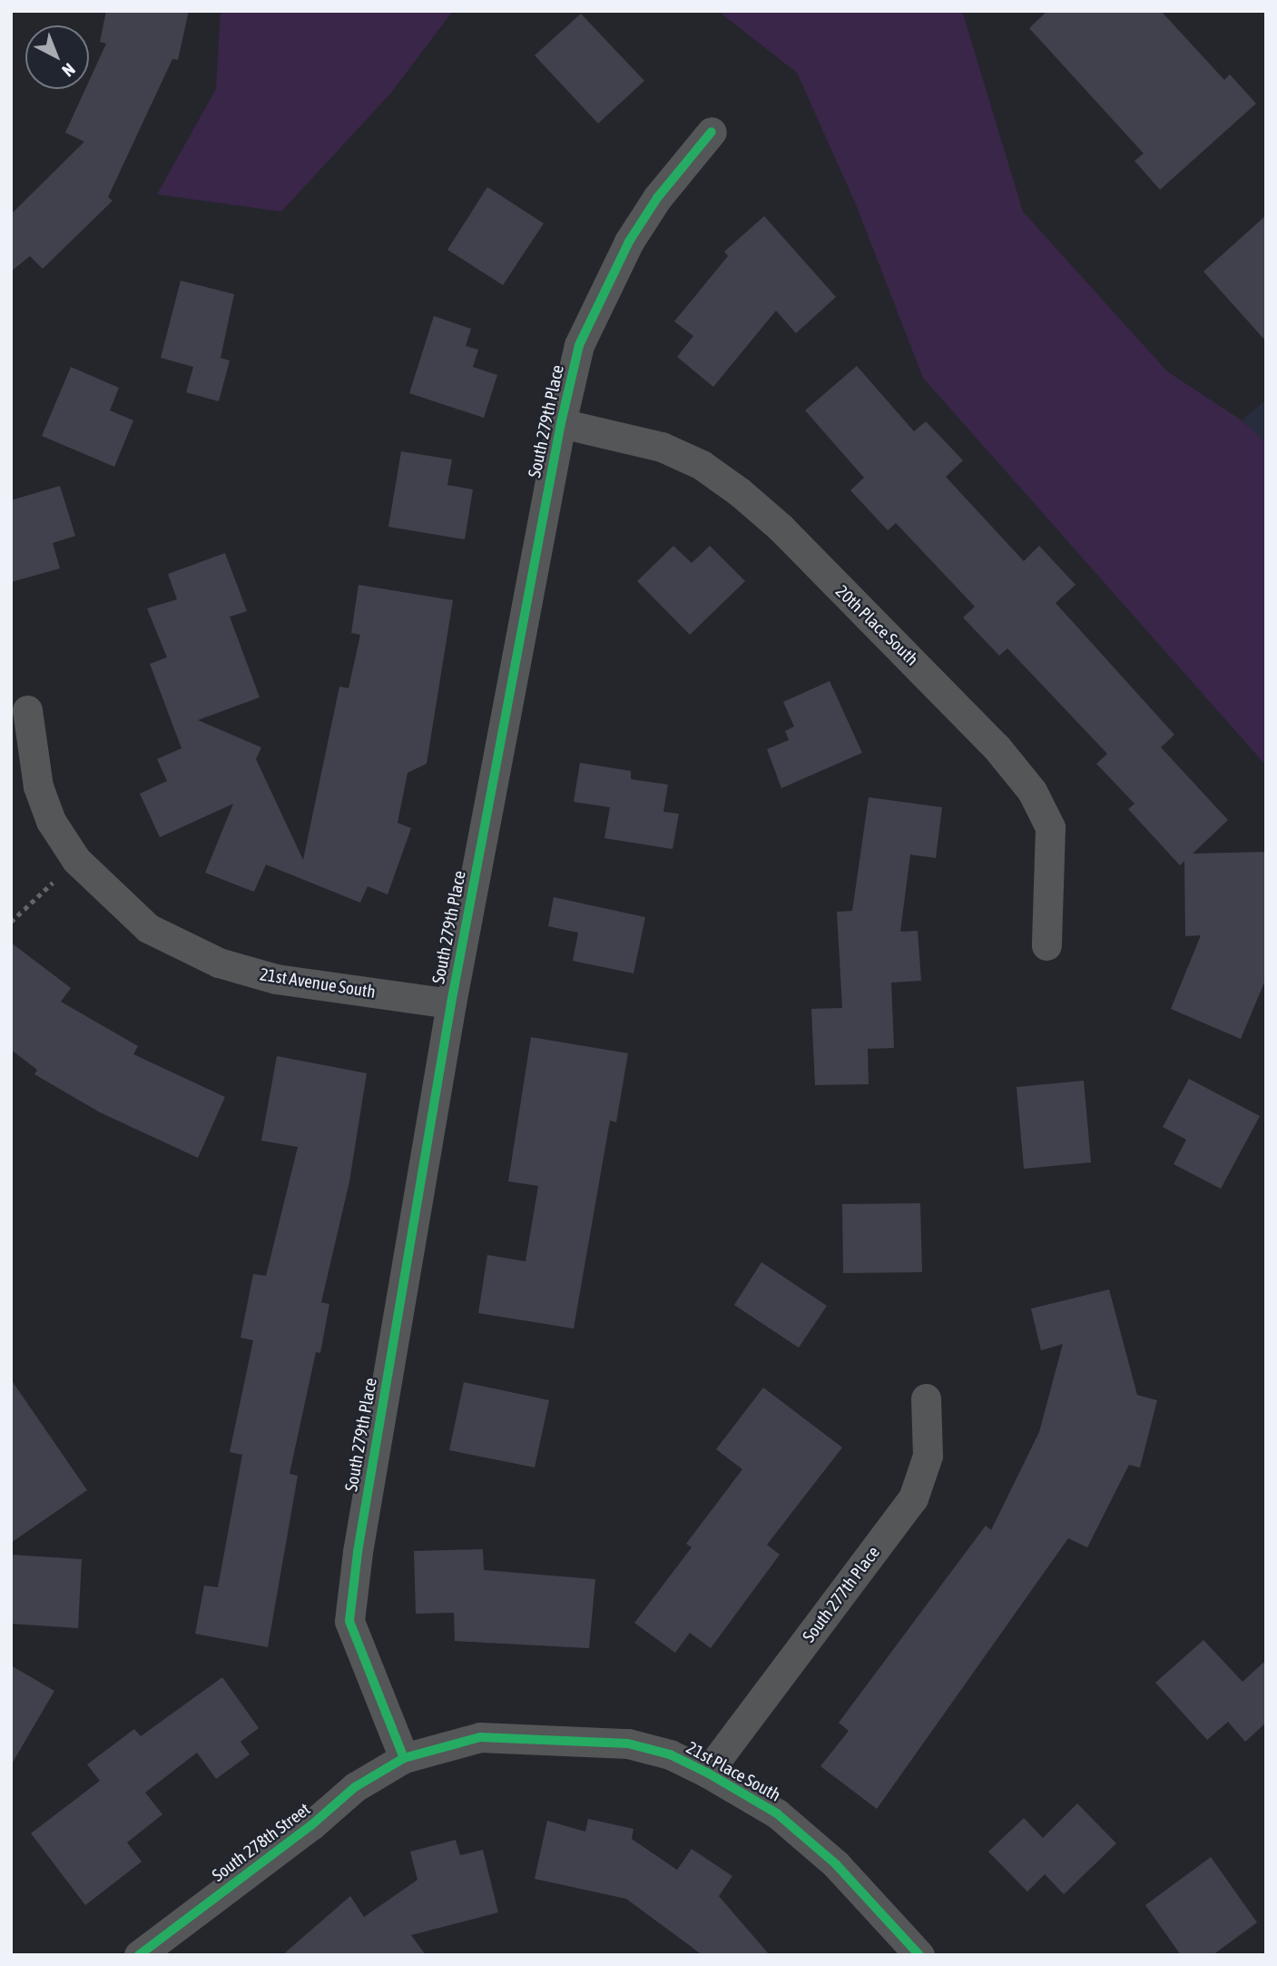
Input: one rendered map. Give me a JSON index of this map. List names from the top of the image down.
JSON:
{
  "streets": {
    "street": [
      "South 279th Place",
      "20th Place South",
      "21st Avenue South",
      "South 277th Place",
      "21st Place South",
      "South 278th Street"
    ]
  },
  "crossings": [
    ["South 279th Place", "20th Place South"],
    ["South 279th Place", "21st Avenue South"],
    ["South 279th Place", "21st Place South"],
    ["South 279th Place", "South 278th Street"],
    ["South 277th Place", "21st Place South"],
    ["21st Place South", "South 278th Street"]
  ],
  "north": "bottom right"
}
